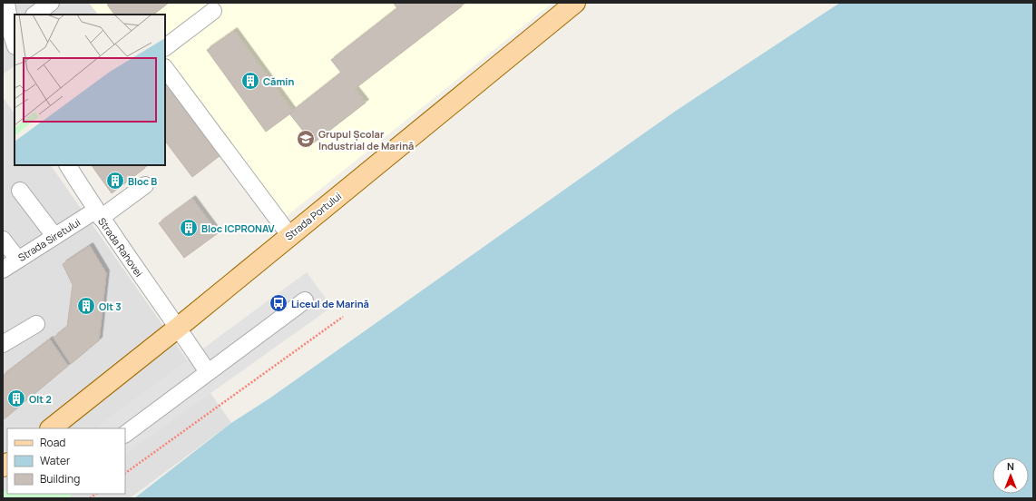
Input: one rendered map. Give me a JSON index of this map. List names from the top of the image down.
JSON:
{
  "streets": {
    "main road": ["Strada Portului"],
    "street": ["Strada Siretului", "Strada Rahovei"]
  },
  "crossings": [
    ["Strada Portului", "Strada Rahovei"],
    ["Strada Siretului", "Strada Rahovei"]
  ],
  "places": {
    "building": [
      "Cămin",
      "Bloc B",
      "Bloc ICPRONAV",
      "Olt 3",
      "Olt 2"
    ],
    "school or university": ["Grupul Școlar Industrial de Marină"],
    "bus stop": ["Liceul de Marină"]
  },
  "legend": ["Road", "Water", "Building"],
  "north": "top"
}
